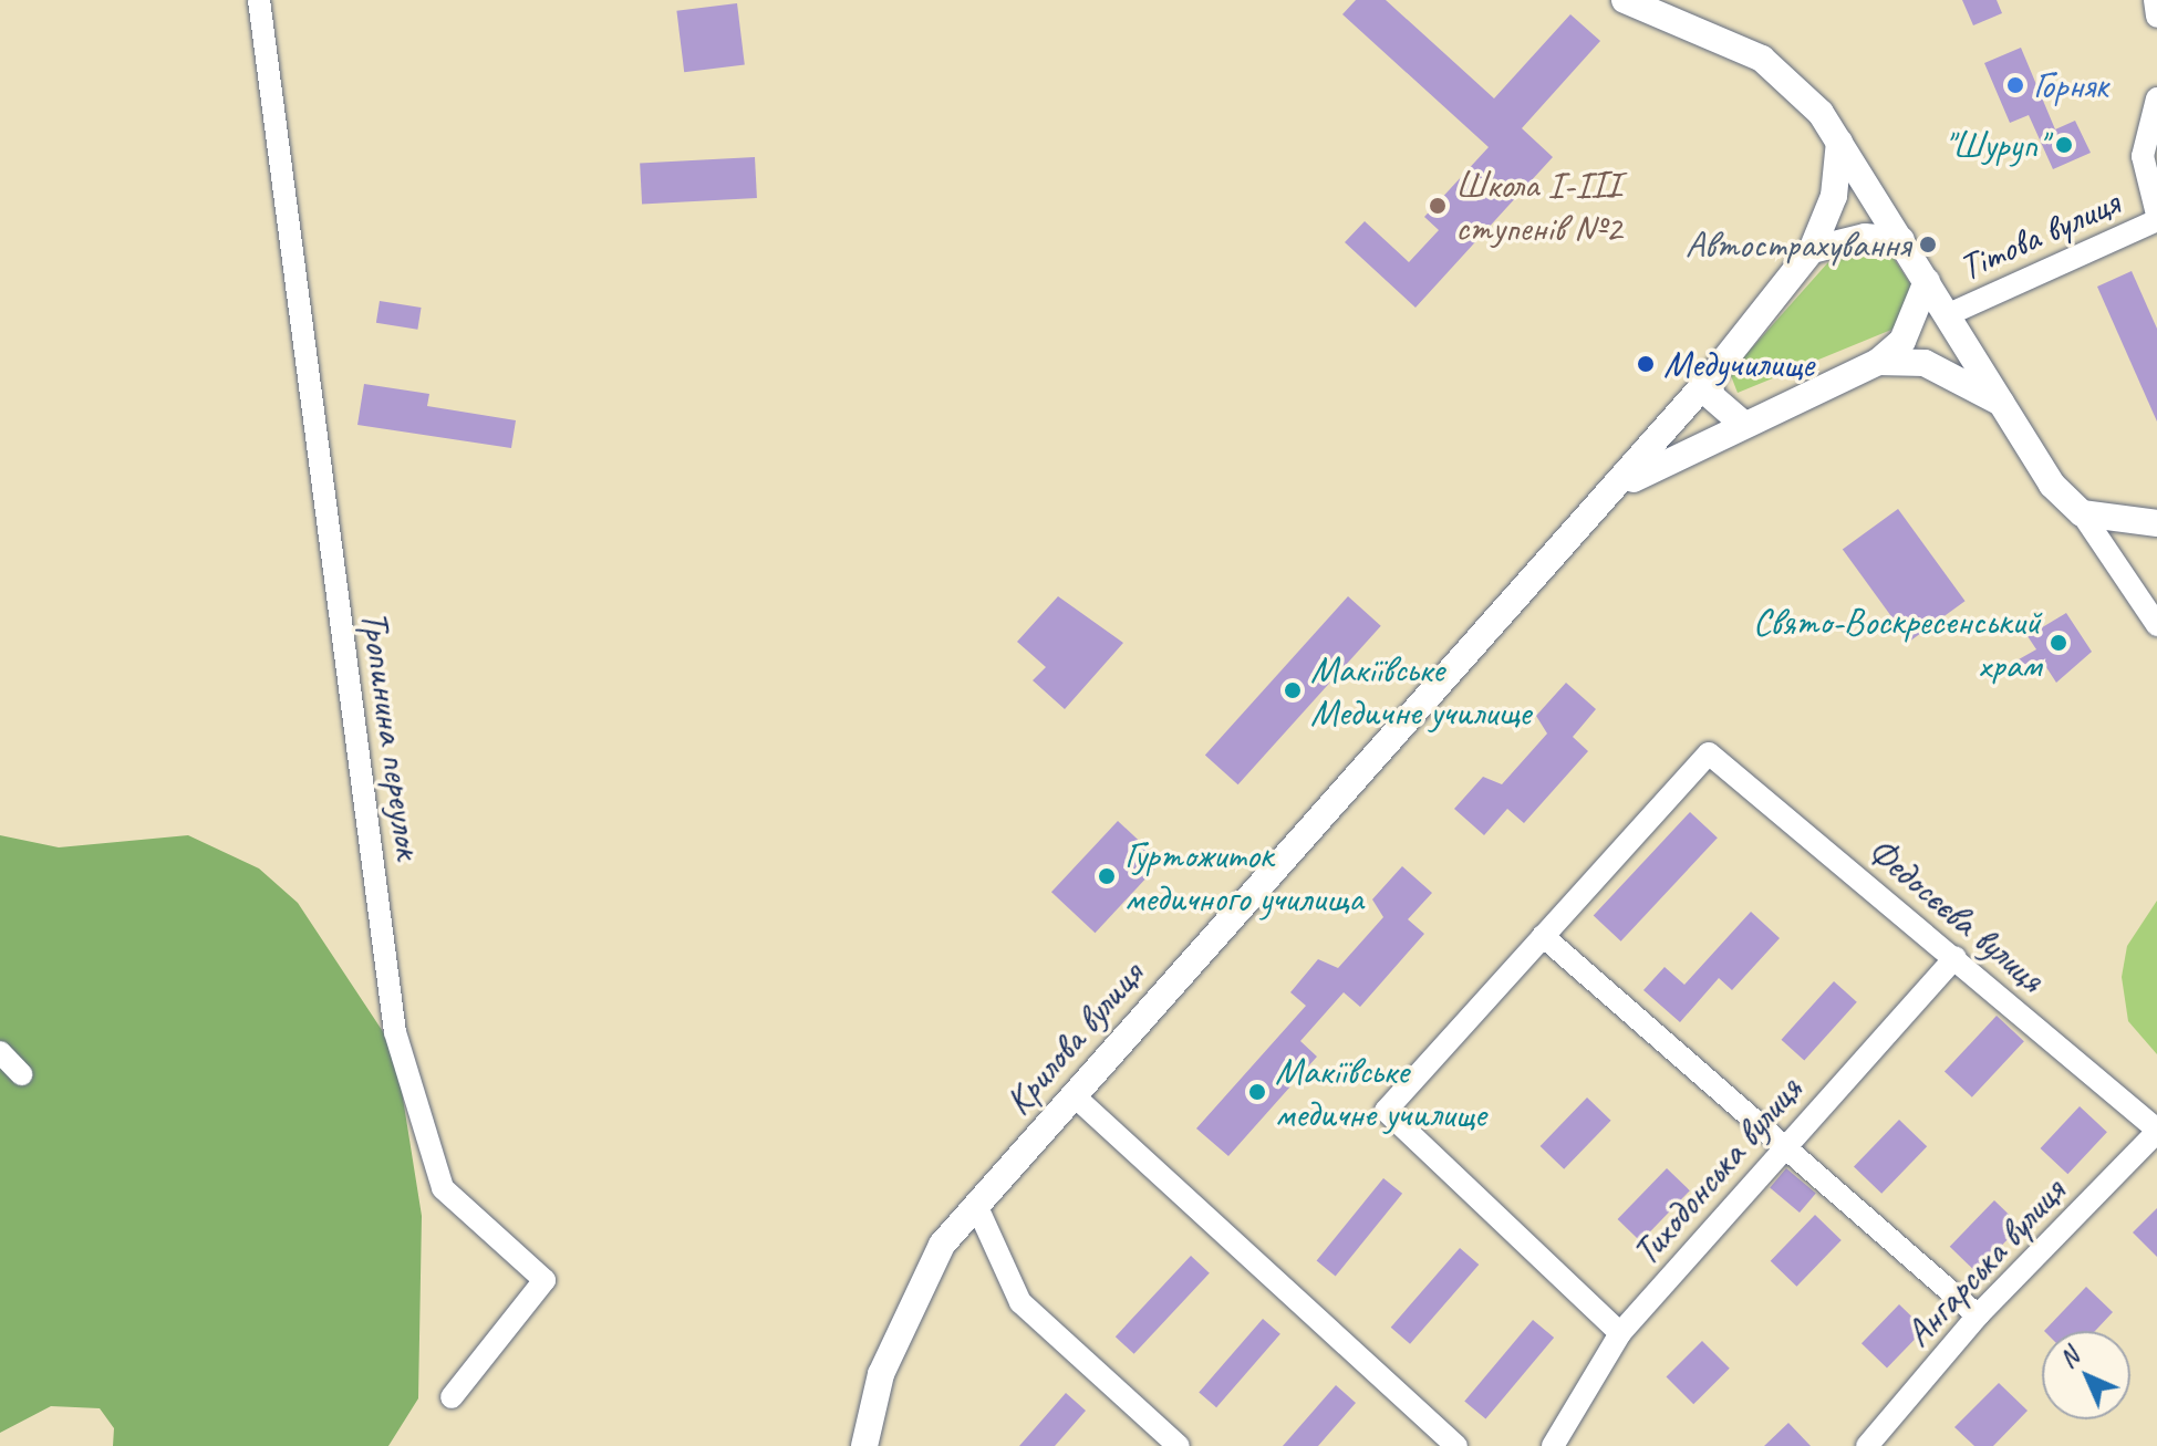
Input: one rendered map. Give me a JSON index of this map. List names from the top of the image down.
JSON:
{
  "streets": {
    "main road": ["Крилова вулиця"],
    "street": [
      "Тітова вулиця",
      "Тропинина переулок",
      "Федосєєва вулиця",
      "Тиходонська вулиця",
      "Ангарська вулиця"
    ]
  },
  "crossings": [
    ["Федосєєва вулиця", "Тиходонська вулиця"],
    ["Федосєєва вулиця", "Ангарська вулиця"]
  ],
  "places": [
    "Горняк",
    "\"Шуруп\"",
    "Школа I-III ступенів №2",
    "Автострахування",
    "Медучилище",
    "Свято-Воскресенський храм",
    "Макіївське Медичне училище",
    "Гуртожиток медичного училища",
    "Макіївське медичне училище"
  ],
  "north": "top left"
}
